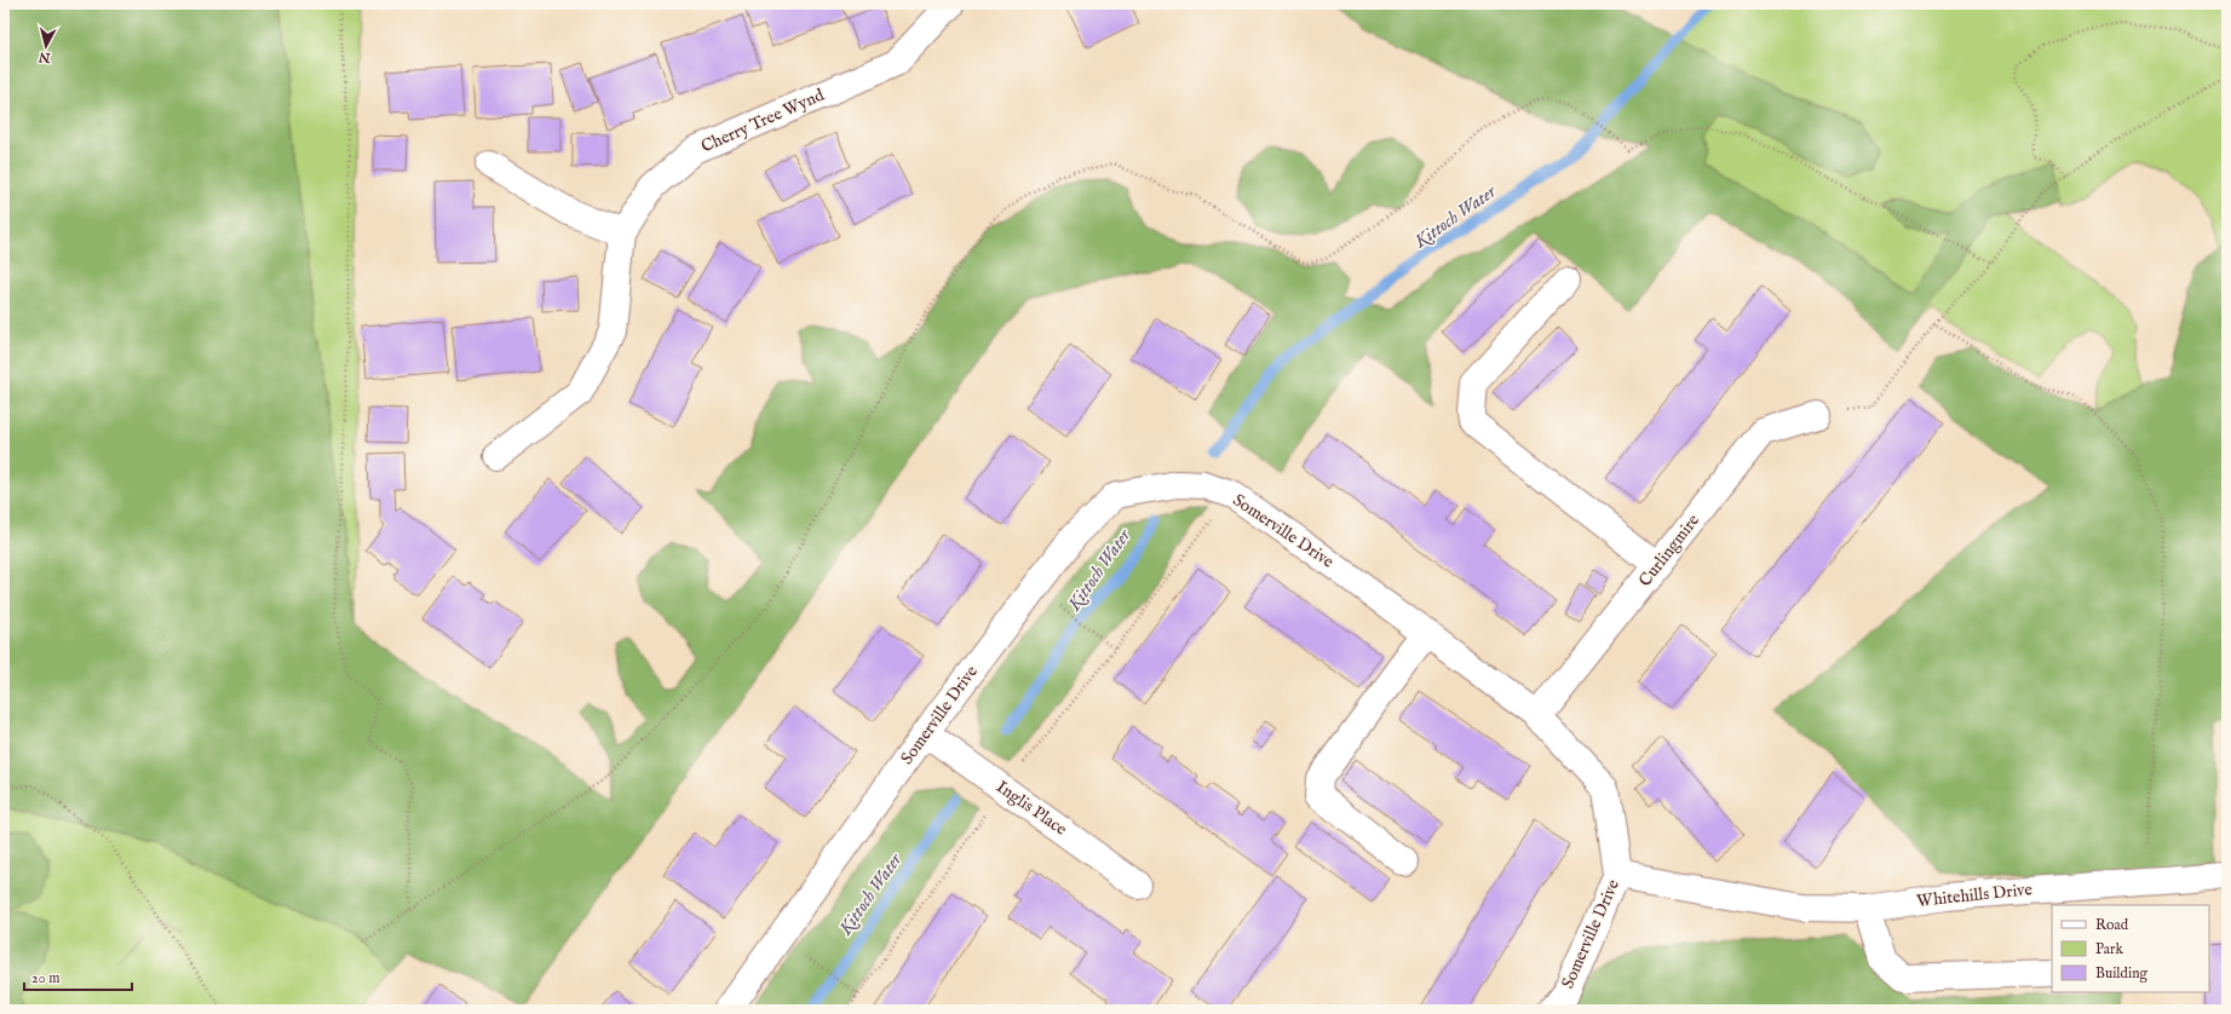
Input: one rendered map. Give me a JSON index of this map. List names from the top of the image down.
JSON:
{
  "streets": {
    "street": [
      "Cherry Tree Wynd",
      "Somerville Drive",
      "Curlingmire",
      "Inglis Place",
      "Whitehills Drive"
    ]
  },
  "crossings": [
    ["Somerville Drive", "Curlingmire"],
    ["Somerville Drive", "Inglis Place"],
    ["Somerville Drive", "Whitehills Drive"]
  ],
  "water": ["Kittoch Water"],
  "legend": ["Road", "Park", "Building"],
  "scale_bar": "20 m",
  "north": "bottom"
}
